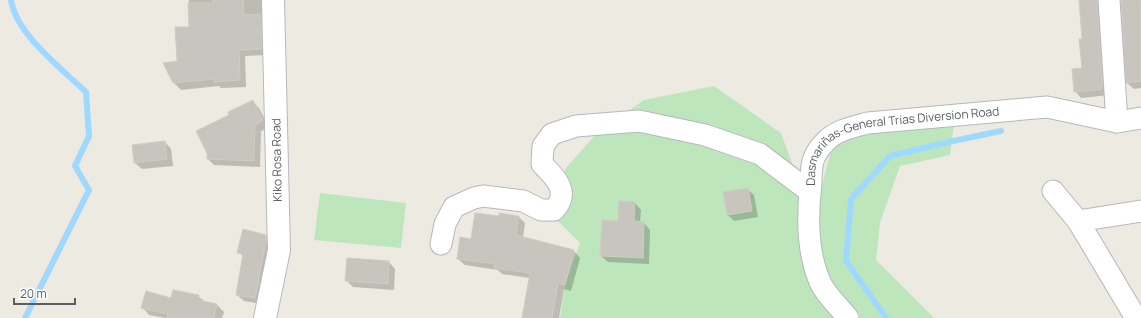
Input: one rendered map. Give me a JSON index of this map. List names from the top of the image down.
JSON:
{
  "streets": {
    "street": ["Dasmariñas-General Trias Diversion Road", "Kiko Rosa Road"]
  },
  "scale_bar": "20 m"
}
